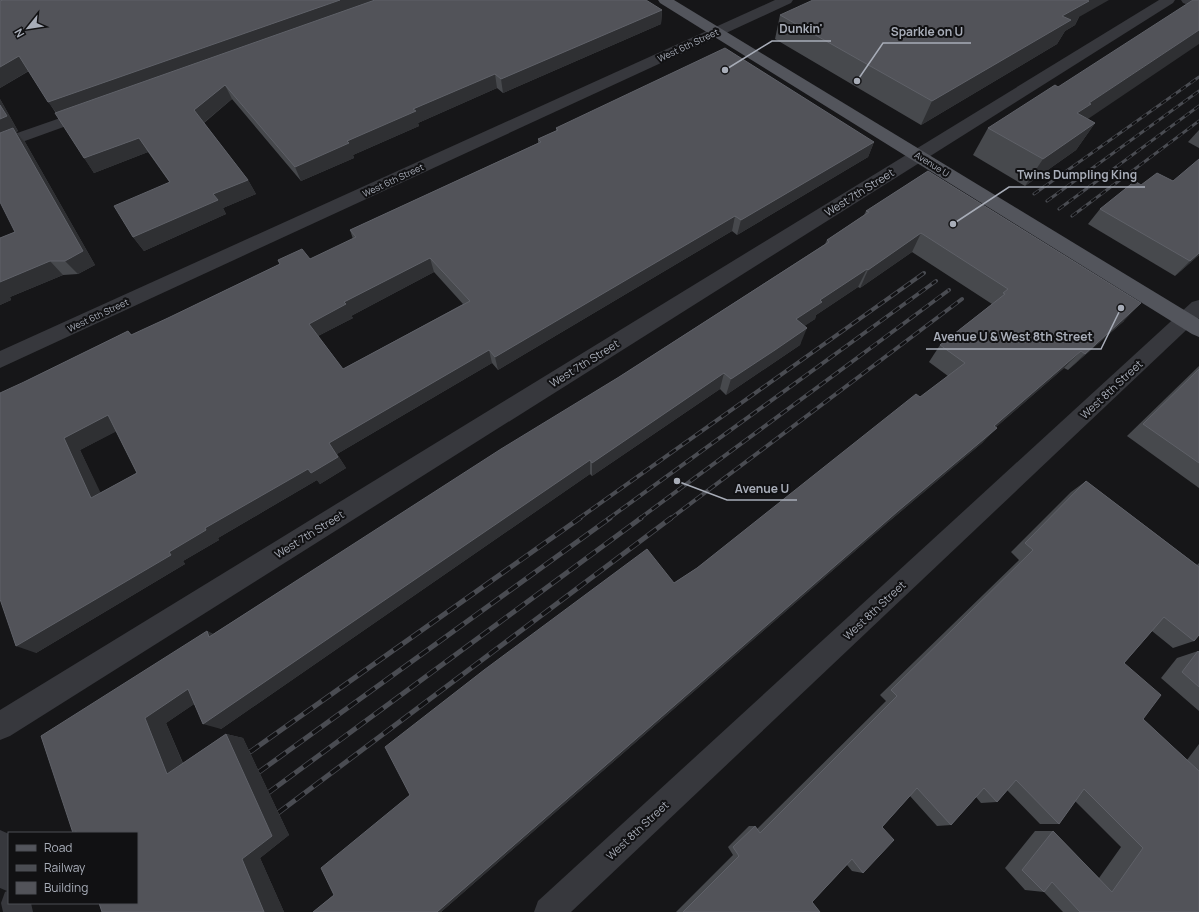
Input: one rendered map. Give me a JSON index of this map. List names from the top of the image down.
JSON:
{
  "streets": {
    "main road": ["Avenue U"],
    "street": ["West 6th Street", "West 7th Street", "West 8th Street"]
  },
  "crossings": [
    ["West 6th Street", "Avenue U"],
    ["Avenue U", "West 7th Street"],
    ["Avenue U", "West 8th Street"]
  ],
  "places": [
    "Dunkin'",
    "Sparkle on U",
    "Twins Dumpling King",
    "Avenue U & West 8th Street",
    "Avenue U"
  ],
  "legend": ["Road", "Railway", "Building"],
  "north": "bottom left"
}
